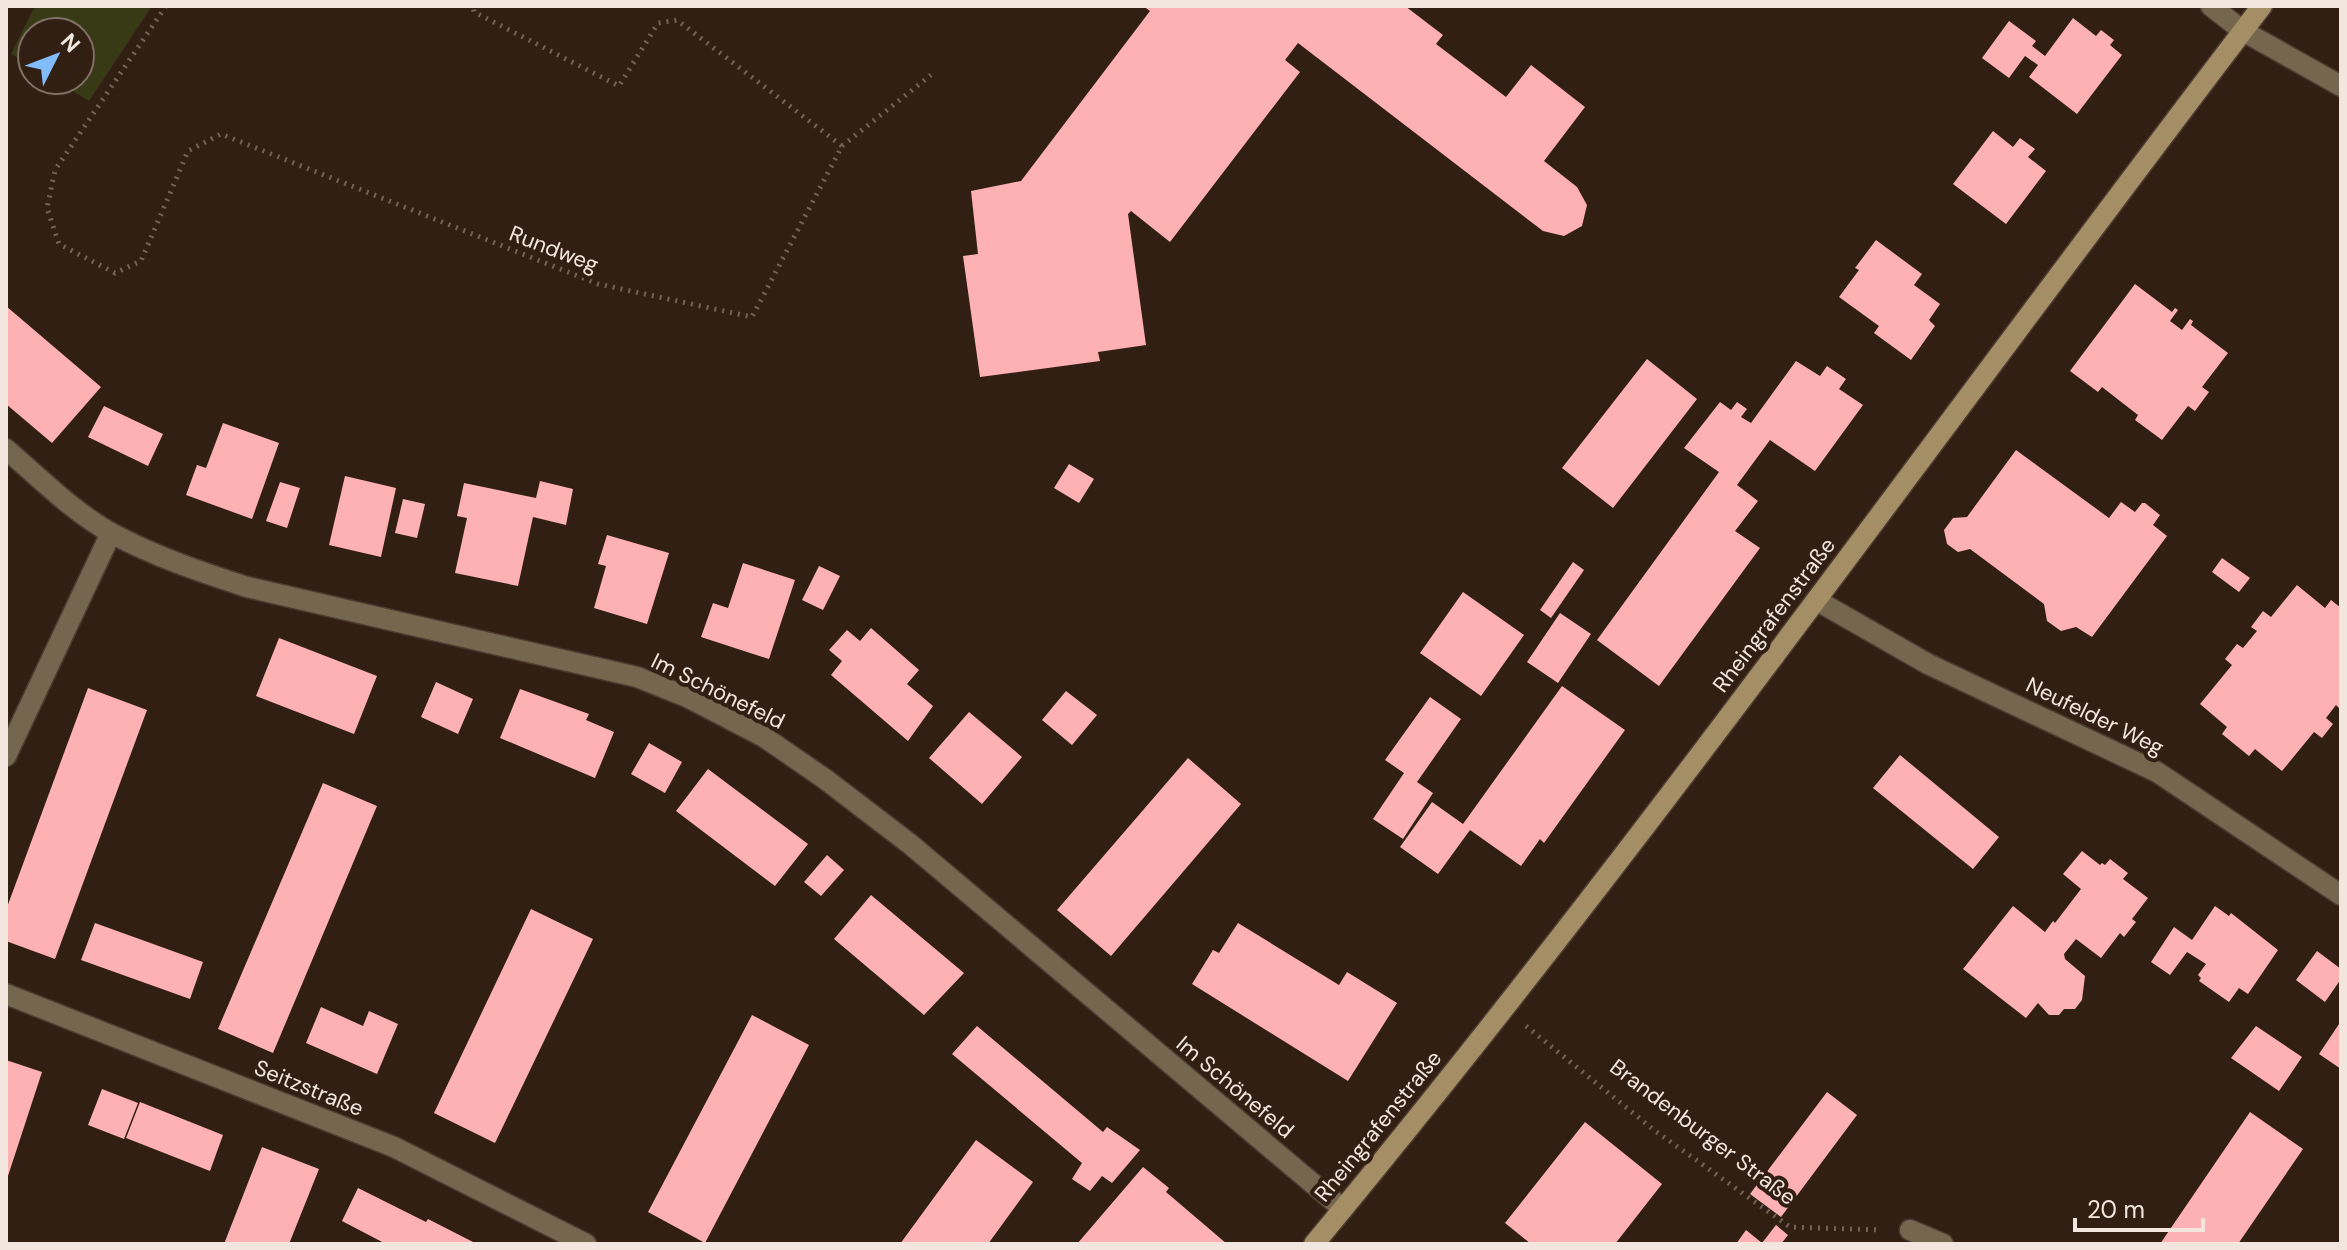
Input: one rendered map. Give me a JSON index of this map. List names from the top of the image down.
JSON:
{
  "streets": {
    "street": [
      "Rheingrafenstraße",
      "Im Schönefeld",
      "Neufelder Weg",
      "Seitzstraße"
    ],
    "path": ["Rundweg", "Brandenburger Straße"]
  },
  "crossings": [
    ["Rheingrafenstraße", "Im Schönefeld"],
    ["Rheingrafenstraße", "Neufelder Weg"],
    ["Rheingrafenstraße", "Brandenburger Straße"]
  ],
  "scale_bar": "20 m",
  "north": "top right"
}
